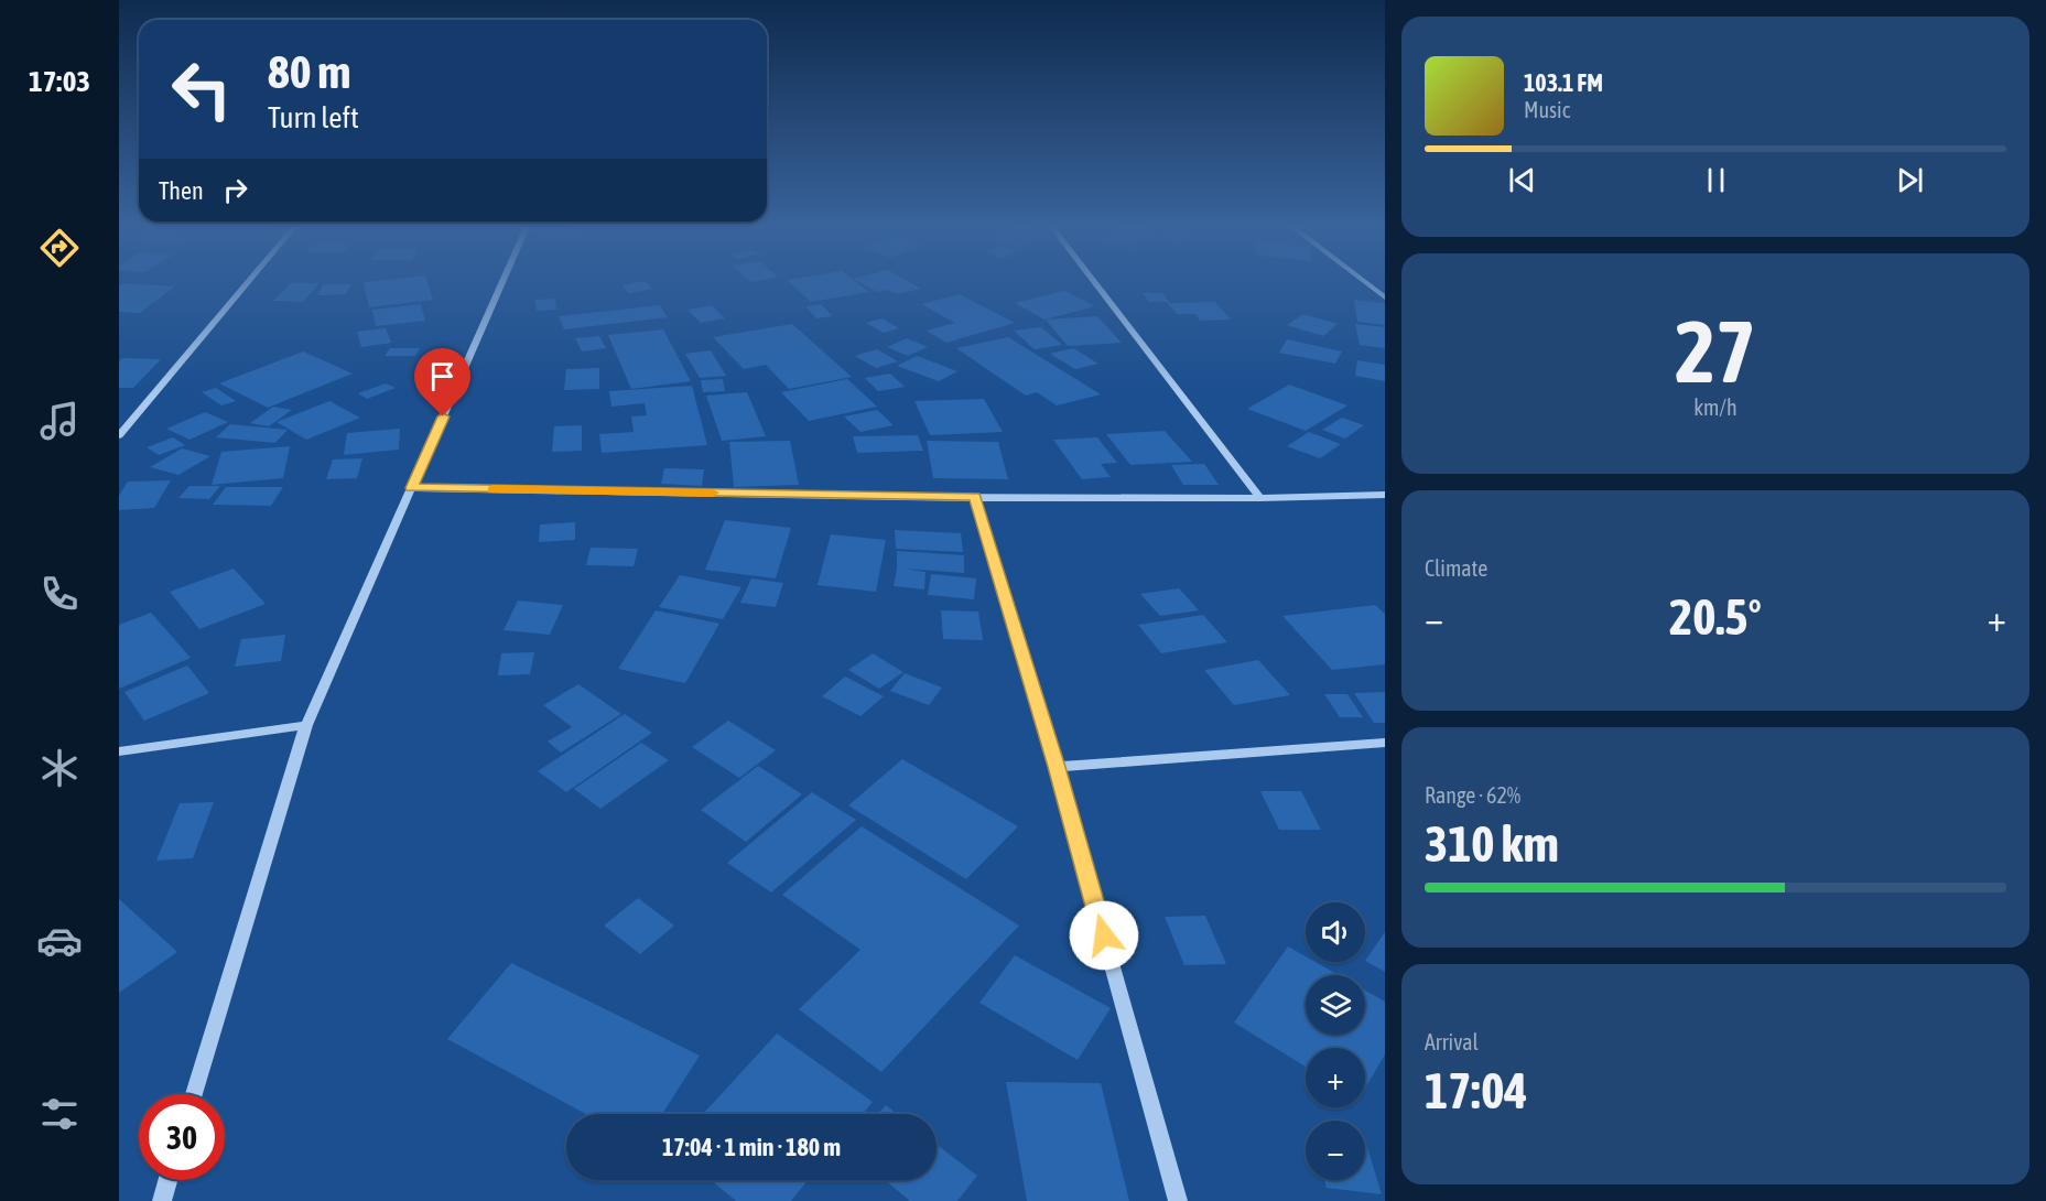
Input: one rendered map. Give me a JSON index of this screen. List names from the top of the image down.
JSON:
{
  "page": {
    "tabs": "17:03",
    "turn": ["80 m", "Turn left"],
    "song": ["103.1 FM", "Music"],
    "then": "Then",
    "tile": [
      ["27", "km/h"],
      "Climate",
      ["Range · 62%", "310 km"],
      ["Arrival", "17:04"]
    ],
    "heat": ["−", "20.5°", "+"],
    "map_buttons": ["+", "−"],
    "limit": "30",
    "trip": "17:04 · 1 min · 180 m"
  }
}
